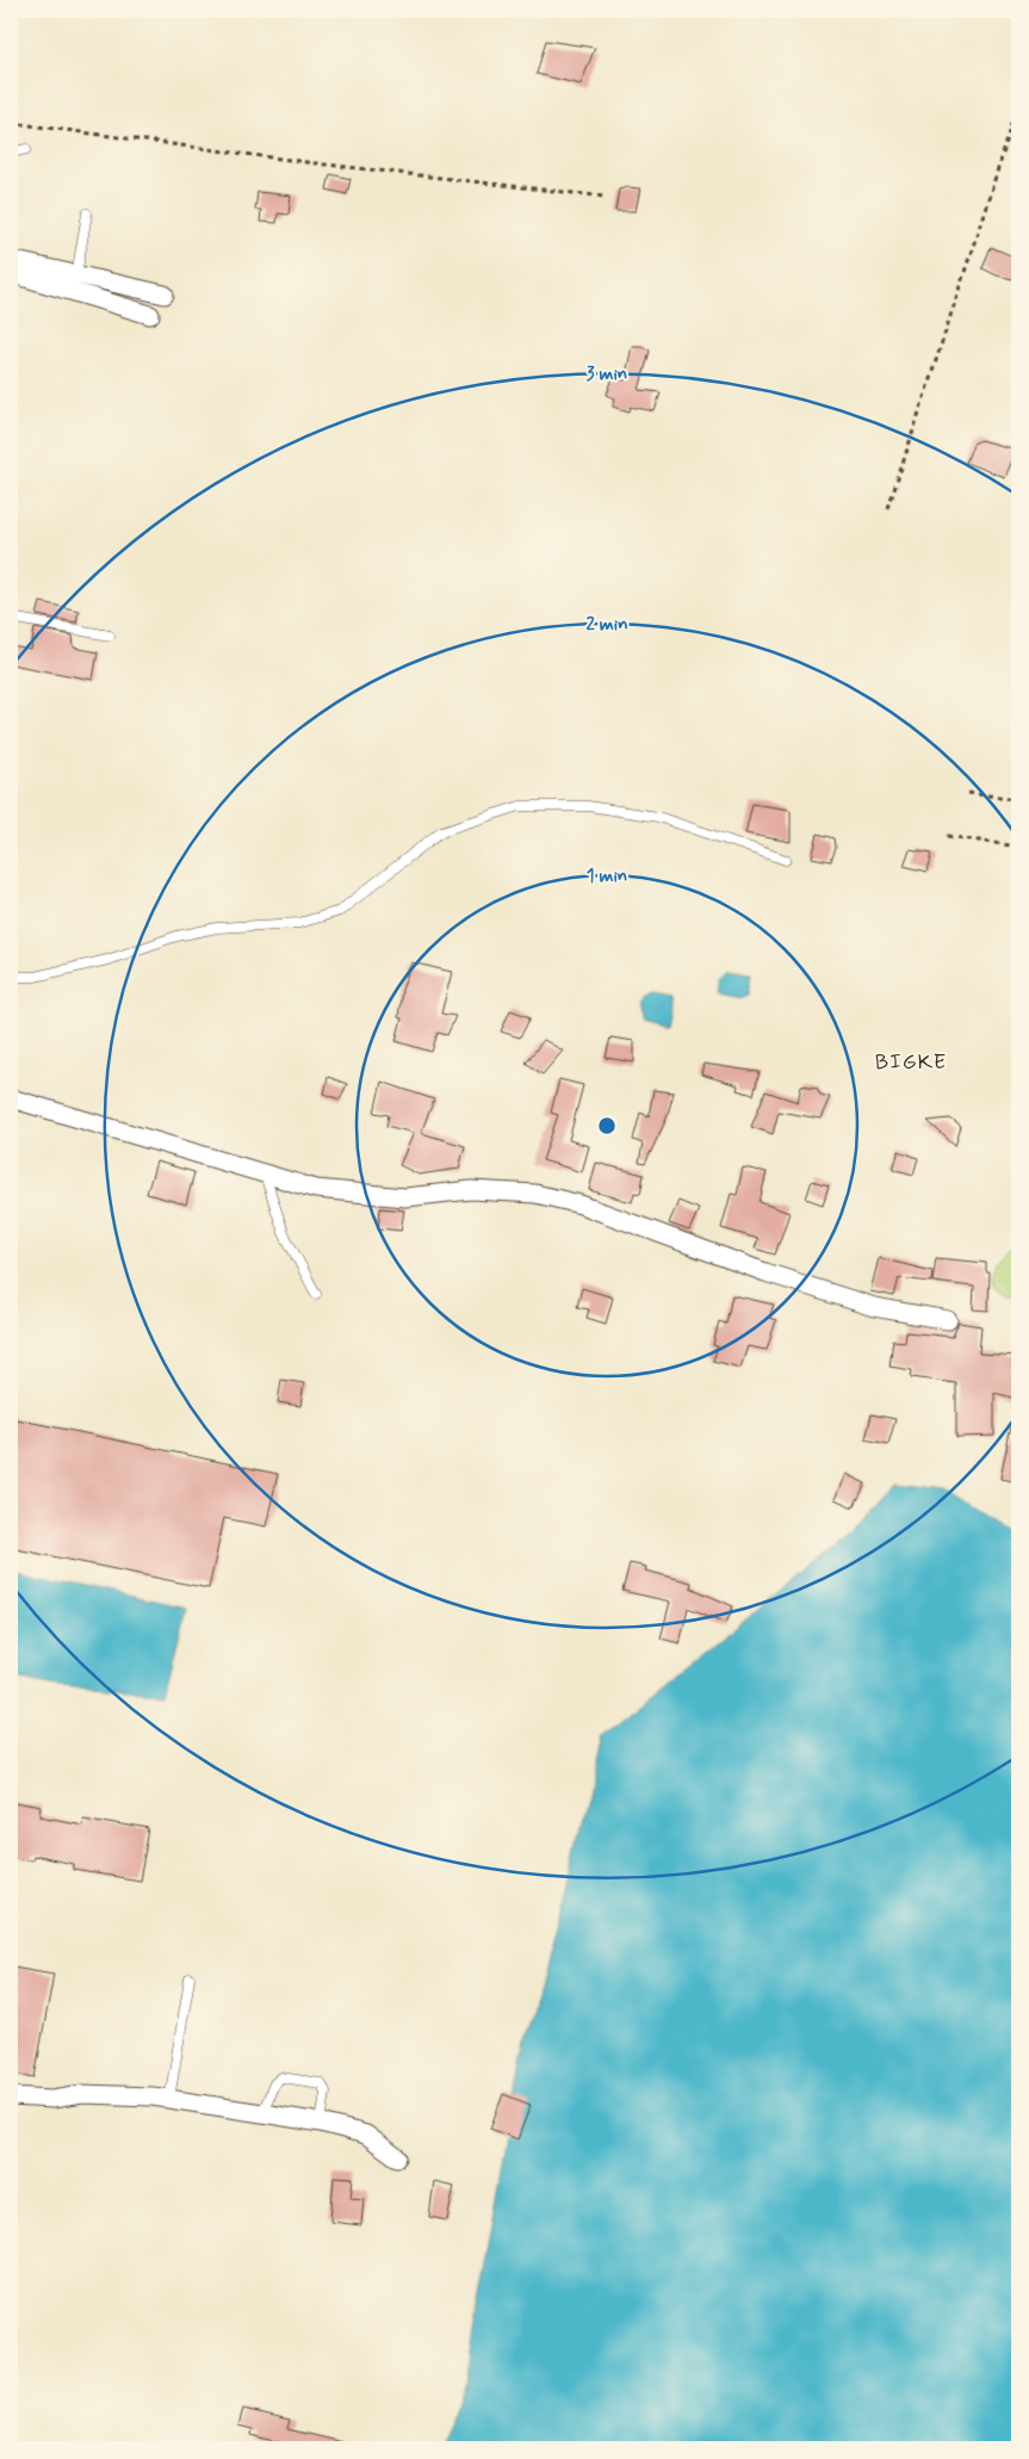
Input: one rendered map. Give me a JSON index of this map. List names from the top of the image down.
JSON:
{
  "districts": ["BIGKE"],
  "rings": ["3 min", "2 min", "1 min"]
}
